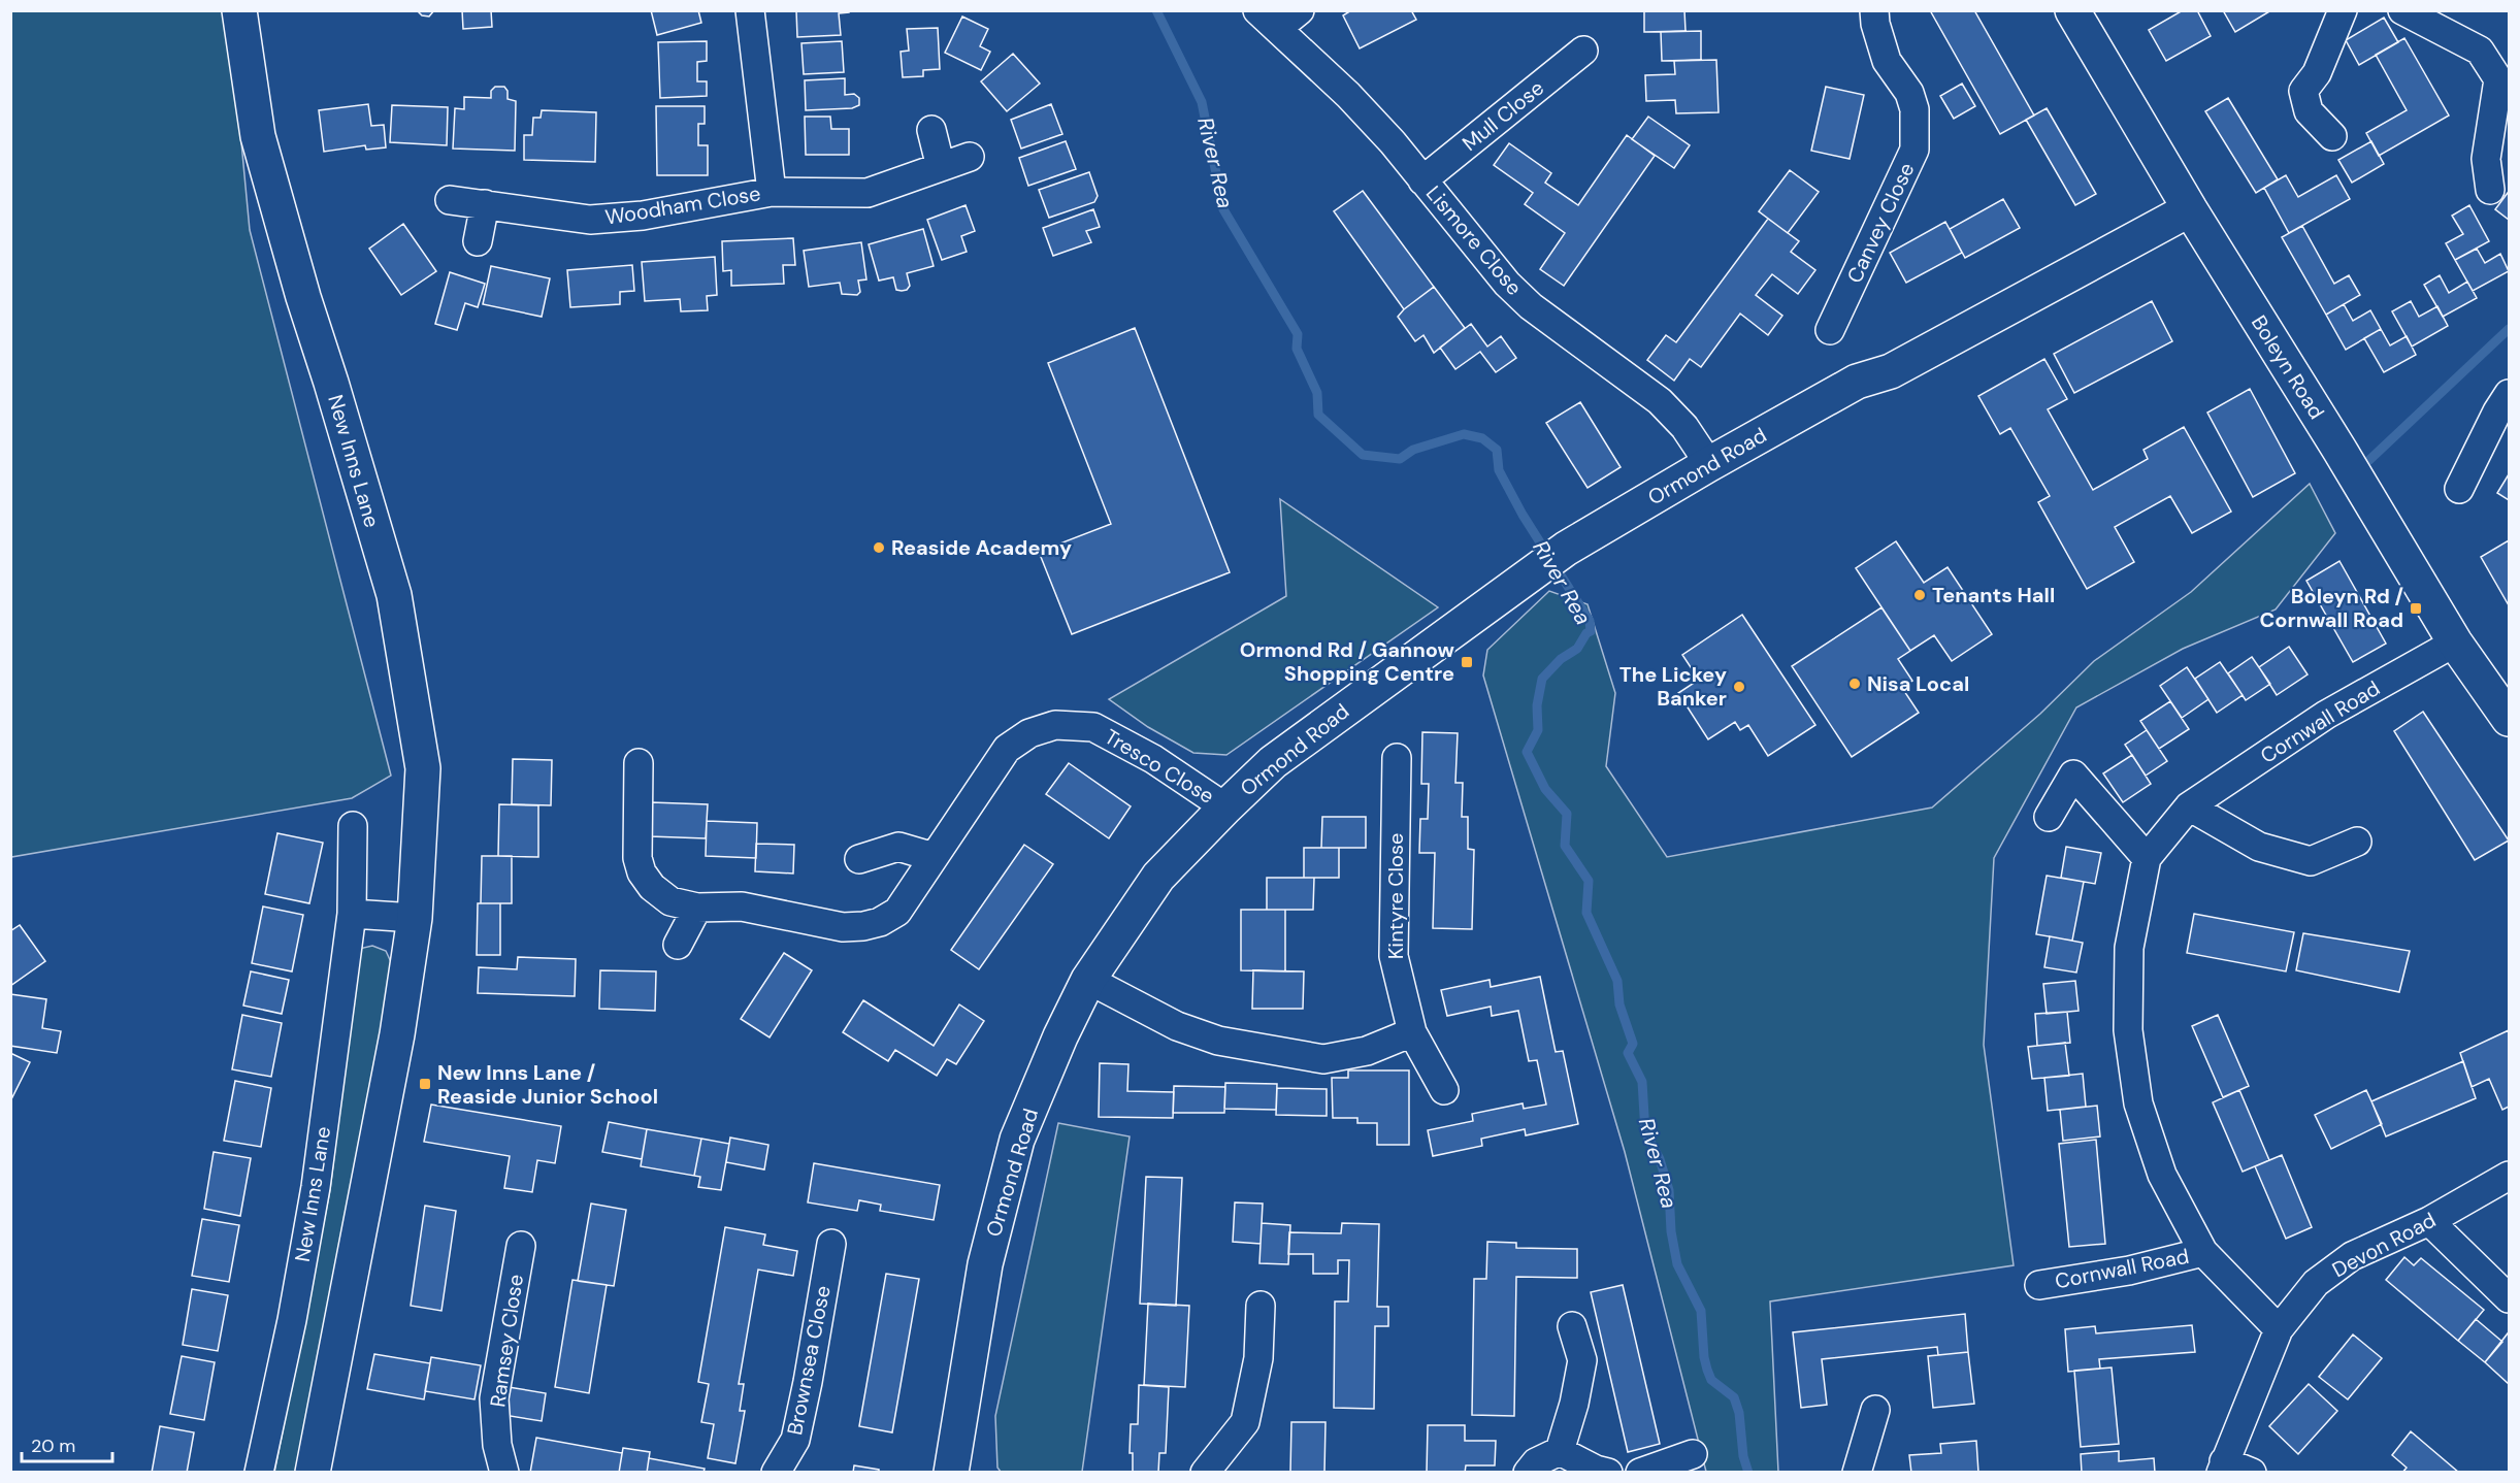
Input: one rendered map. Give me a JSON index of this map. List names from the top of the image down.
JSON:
{
  "streets": {
    "street": [
      "Mull Close",
      "Woodham Close",
      "Canvey Close",
      "Lismore Close",
      "Boleyn Road",
      "New Inns Lane",
      "Ormond Road",
      "Cornwall Road",
      "Tresco Close",
      "Kintyre Close",
      "Devon Road",
      "Ramsey Close",
      "Brownsea Close"
    ]
  },
  "crossings": [
    ["Mull Close", "Lismore Close"],
    ["Lismore Close", "Ormond Road"],
    ["Boleyn Road", "Ormond Road"],
    ["Boleyn Road", "Cornwall Road"],
    ["Ormond Road", "Tresco Close"],
    ["Cornwall Road", "Devon Road"]
  ],
  "water": ["River Rea"],
  "places": {
    "other": [
      "Reaside Academy",
      "Tenants Hall",
      "Nisa Local",
      "The Lickey Banker"
    ],
    "transit": ["Boleyn Rd / Cornwall Road", "Ormond Rd / Gannow Shopping Centre", "New Inns Lane / Reaside Junior School"]
  },
  "scale_bar": "20 m"
}
